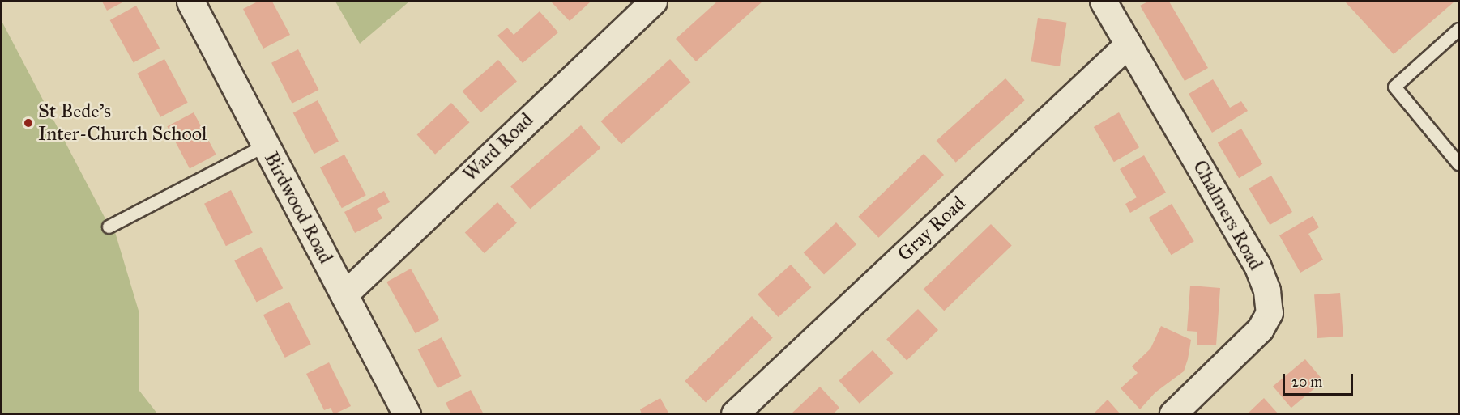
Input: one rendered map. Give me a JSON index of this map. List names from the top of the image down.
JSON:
{
  "streets": {
    "street": [
      "Ward Road",
      "Birdwood Road",
      "Chalmers Road",
      "Gray Road"
    ]
  },
  "crossings": [
    ["Ward Road", "Birdwood Road"],
    ["Chalmers Road", "Gray Road"]
  ],
  "places": ["St Bede's Inter-Church School"],
  "scale_bar": "20 m"
}
